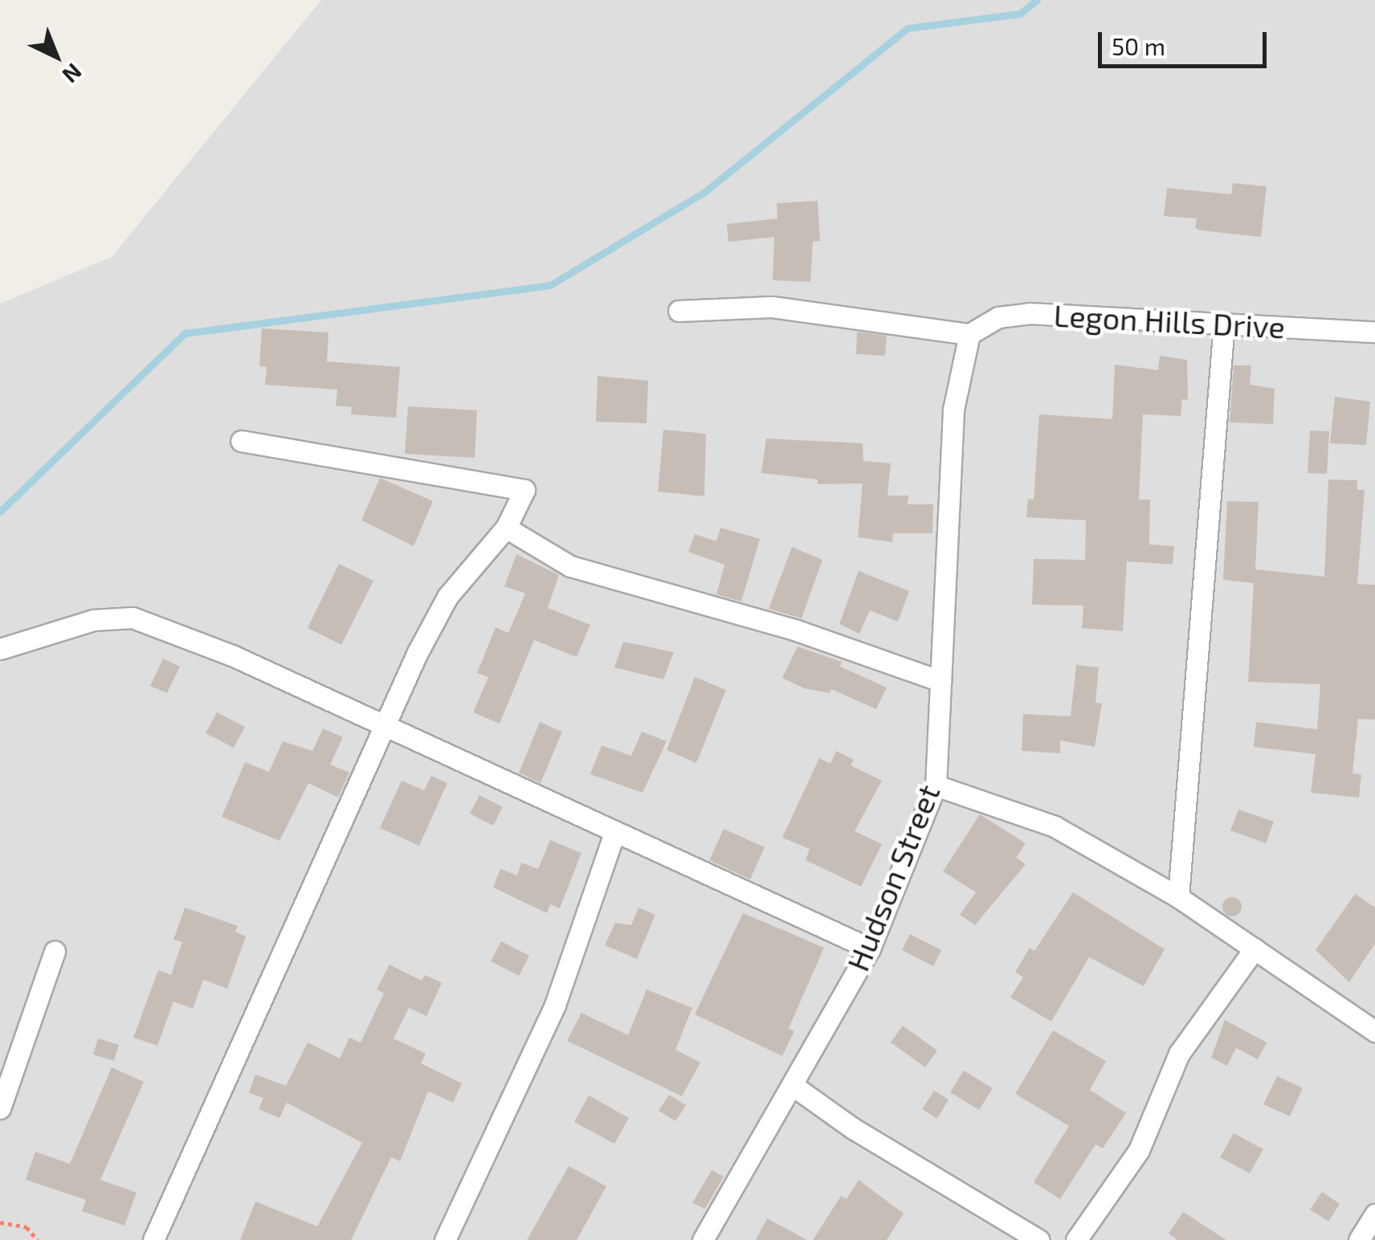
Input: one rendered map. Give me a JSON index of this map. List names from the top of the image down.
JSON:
{
  "streets": {
    "street": ["Legon Hills Drive", "Hudson Street"]
  },
  "crossings": [
    ["Legon Hills Drive", "Hudson Street"]
  ],
  "scale_bar": "50 m",
  "north": "bottom right"
}
